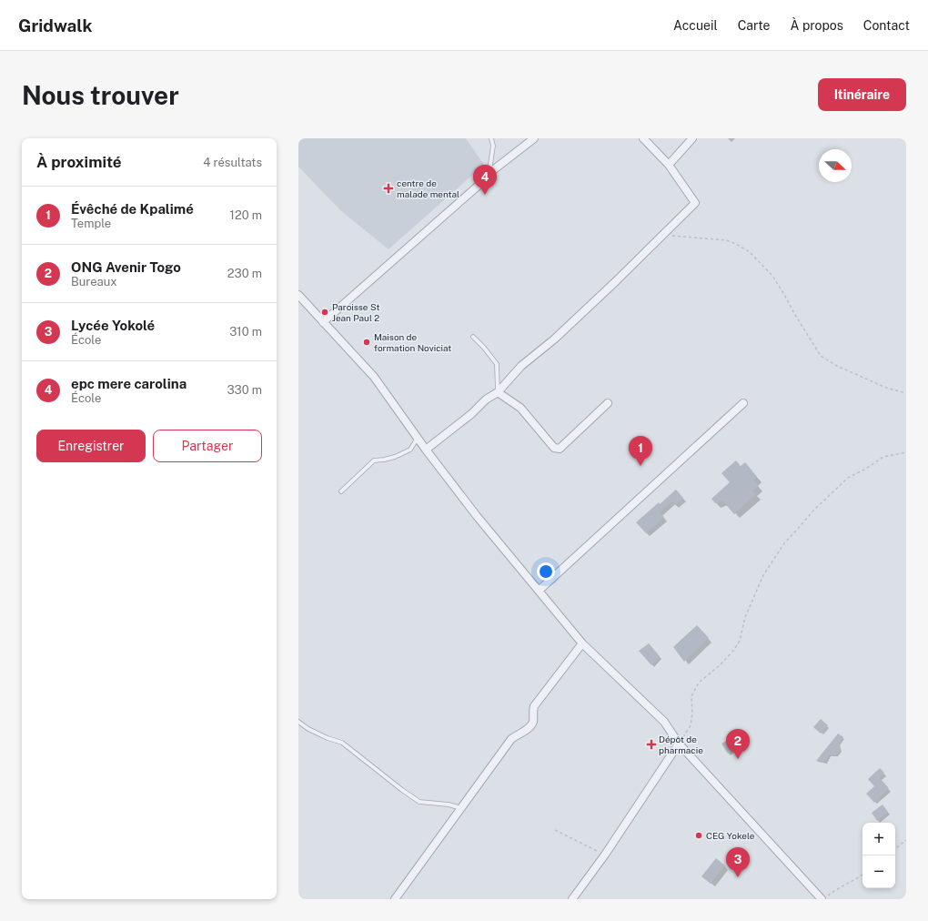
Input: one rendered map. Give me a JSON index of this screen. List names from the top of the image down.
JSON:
{
  "places": {
    "health": ["centre de malade mental", "Dépôt de pharmacie"],
    "other": ["Paroisse St Jean Paul 2", "Maison de formation Noviciat", "CEG Yokele"]
  },
  "north": "right",
  "page": {
    "header": "Gridwalk",
    "nav": [
      "Accueil",
      "Carte",
      "À propos",
      "Contact"
    ],
    "buttons": [
      "Itinéraire",
      ["Enregistrer", "Partager"]
    ],
    "title": "Nous trouver",
    "heading": ["À proximité", "4 résultats"],
    "pins": [
      "4",
      "1",
      "2",
      "3"
    ],
    "list": [
      {
        "mark": "1",
        "name": "Évêché de Kpalimé",
        "note": "Temple",
        "value": "120 m"
      },
      {
        "mark": "2",
        "name": "ONG Avenir Togo",
        "note": "Bureaux",
        "value": "230 m"
      },
      {
        "mark": "3",
        "name": "Lycée Yokolé",
        "note": "École",
        "value": "310 m"
      },
      {
        "mark": "4",
        "name": "epc mere carolina",
        "note": "École",
        "value": "330 m"
      }
    ],
    "map_buttons": ["+", "−"]
  }
}
